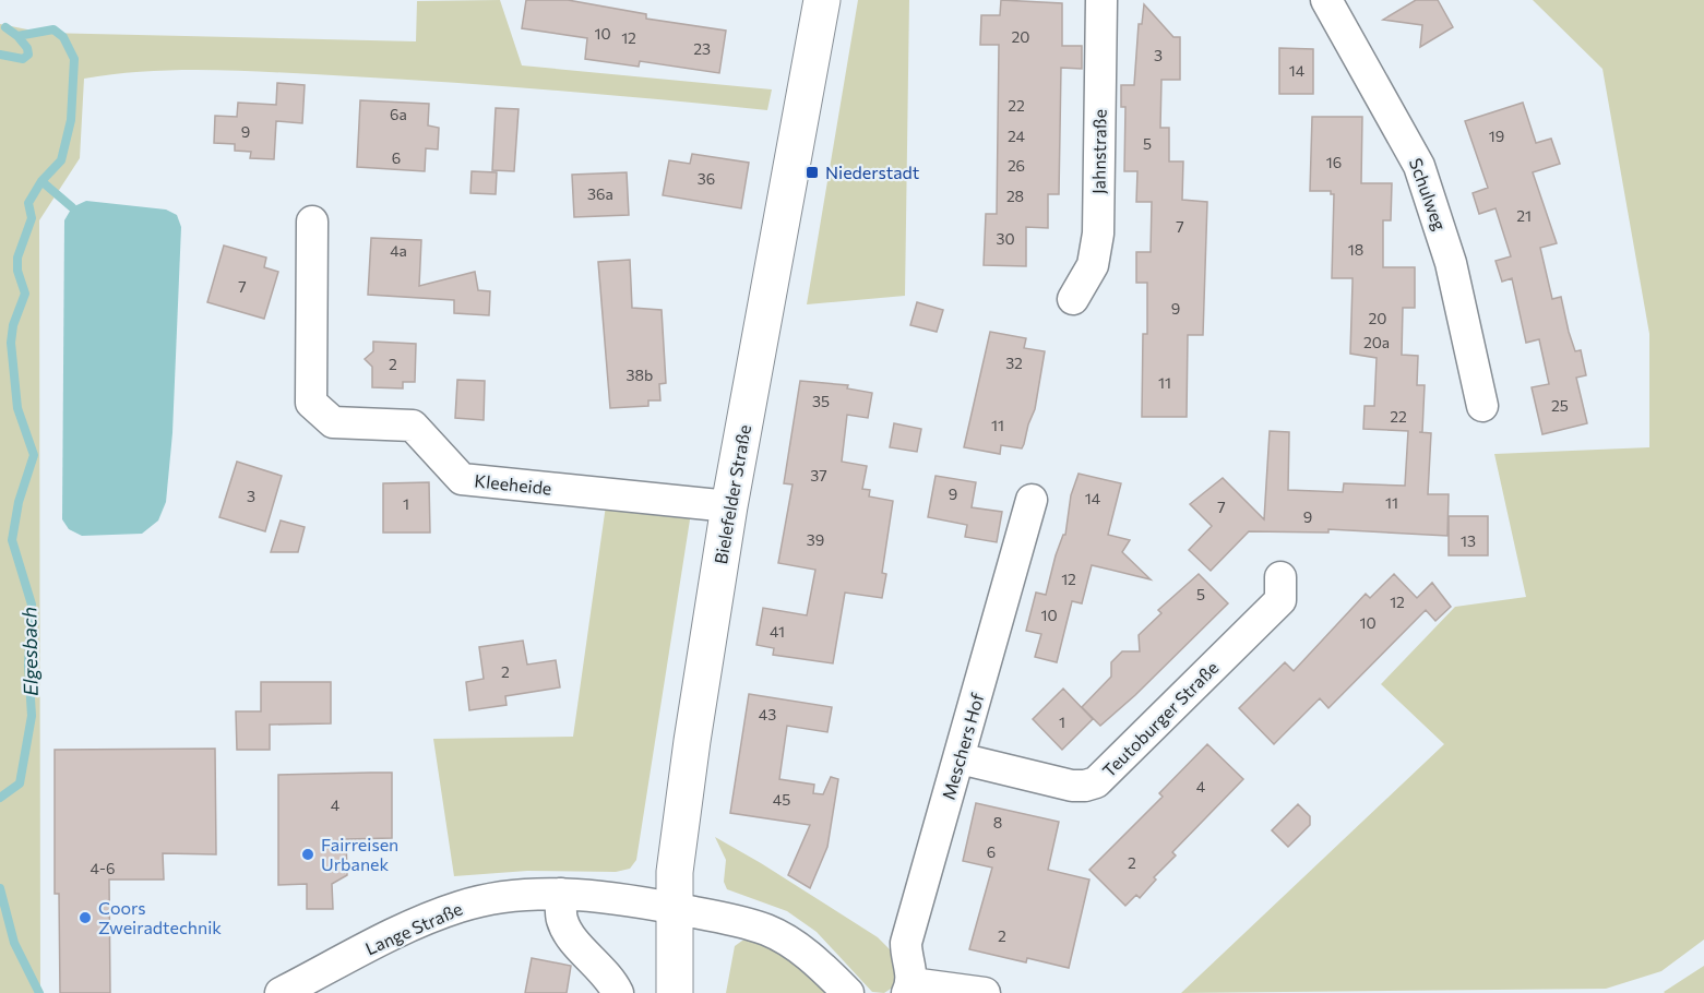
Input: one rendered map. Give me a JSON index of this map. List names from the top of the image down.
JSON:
{
  "streets": {
    "main road": ["Bielefelder Straße"],
    "street": [
      "Jahnstraße",
      "Schulweg",
      "Kleeheide",
      "Teutoburger Straße",
      "Meschers Hof",
      "Lange Straße"
    ]
  },
  "crossings": [
    ["Kleeheide", "Bielefelder Straße"],
    ["Bielefelder Straße", "Lange Straße"],
    ["Teutoburger Straße", "Meschers Hof"]
  ],
  "water": ["Elgesbach"],
  "places": {
    "transit": ["Niederstadt"],
    "other": ["Fairreisen Urbanek", "Coors Zweiradtechnik"]
  },
  "house_numbers": [
    "10",
    "20",
    "12",
    "23",
    "3",
    "14",
    "22",
    "6a",
    "9",
    "24",
    "19",
    "5",
    "6",
    "16",
    "26",
    "36",
    "36a",
    "28",
    "21",
    "7",
    "30",
    "18",
    "4a",
    "7",
    "9",
    "20",
    "20a",
    "32",
    "2",
    "38b",
    "11",
    "35",
    "25",
    "22",
    "11",
    "37",
    "9",
    "3",
    "14",
    "11",
    "1",
    "7",
    "9",
    "39",
    "13",
    "12",
    "5",
    "12",
    "10",
    "10",
    "41",
    "2",
    "43",
    "1",
    "4",
    "45",
    "4",
    "8",
    "6",
    "2",
    "4-6",
    "2"
  ]
}
